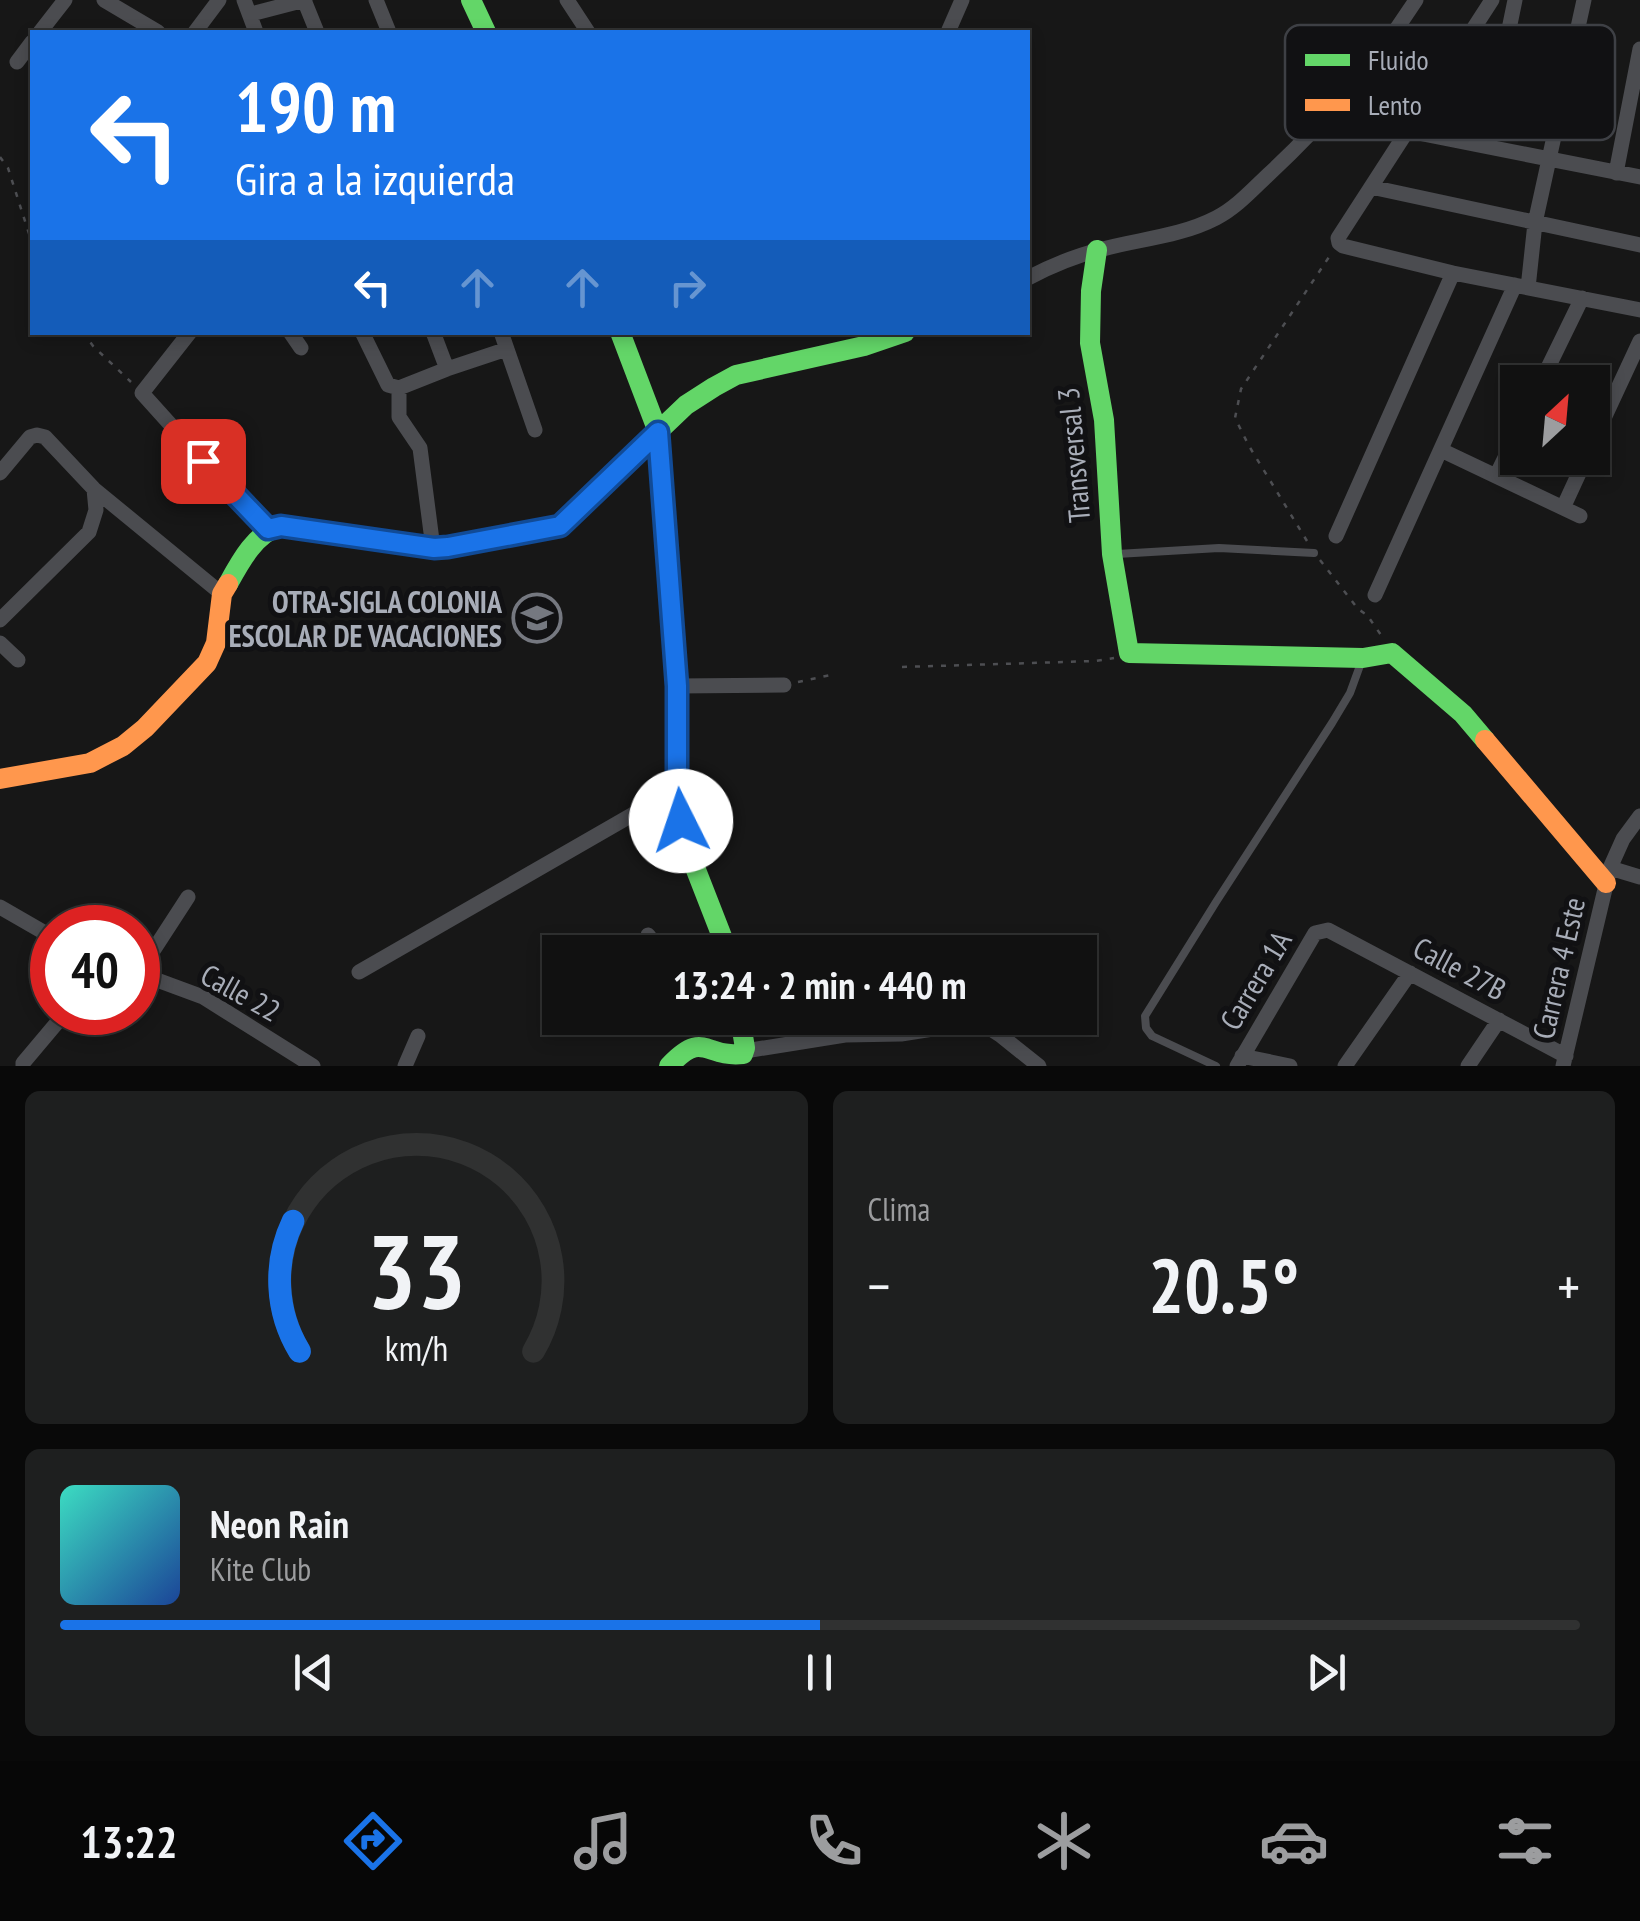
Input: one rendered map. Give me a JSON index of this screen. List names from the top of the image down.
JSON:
{
  "streets": {
    "street": [
      "Transversal 3",
      "Calle 27B",
      "Carrera 4 Este",
      "Carrera 1A",
      "Calle 22"
    ]
  },
  "crossings": [
    ["Calle 27B", "Carrera 4 Este"],
    ["Calle 27B", "Carrera 1A"]
  ],
  "places": {
    "school or university": ["OTRA-SIGLA COLONIA ESCOLAR DE VACACIONES"]
  },
  "legend": ["Fluido", "Lento"],
  "north": "top right",
  "page": {
    "turn": ["190 m", "Gira a la izquierda"],
    "limit": "40",
    "trip": "13:24 · 2 min · 440 m",
    "tile": "Clima",
    "heat": ["−", "20.5°", "+"],
    "song": ["Neon Rain", "Kite Club"],
    "tabs": "13:22",
    "gauge": ["33", "km/h"]
  }
}
